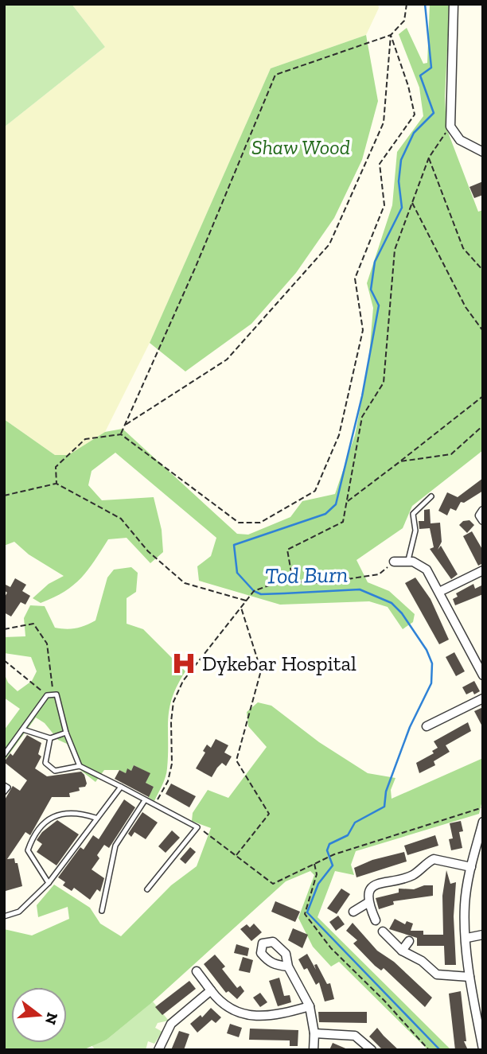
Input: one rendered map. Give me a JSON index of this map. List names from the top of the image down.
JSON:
{
  "water": ["Tod Burn"],
  "parks": ["Shaw Wood"],
  "places": {
    "hospital": ["Dykebar Hospital"]
  },
  "north": "right"
}
